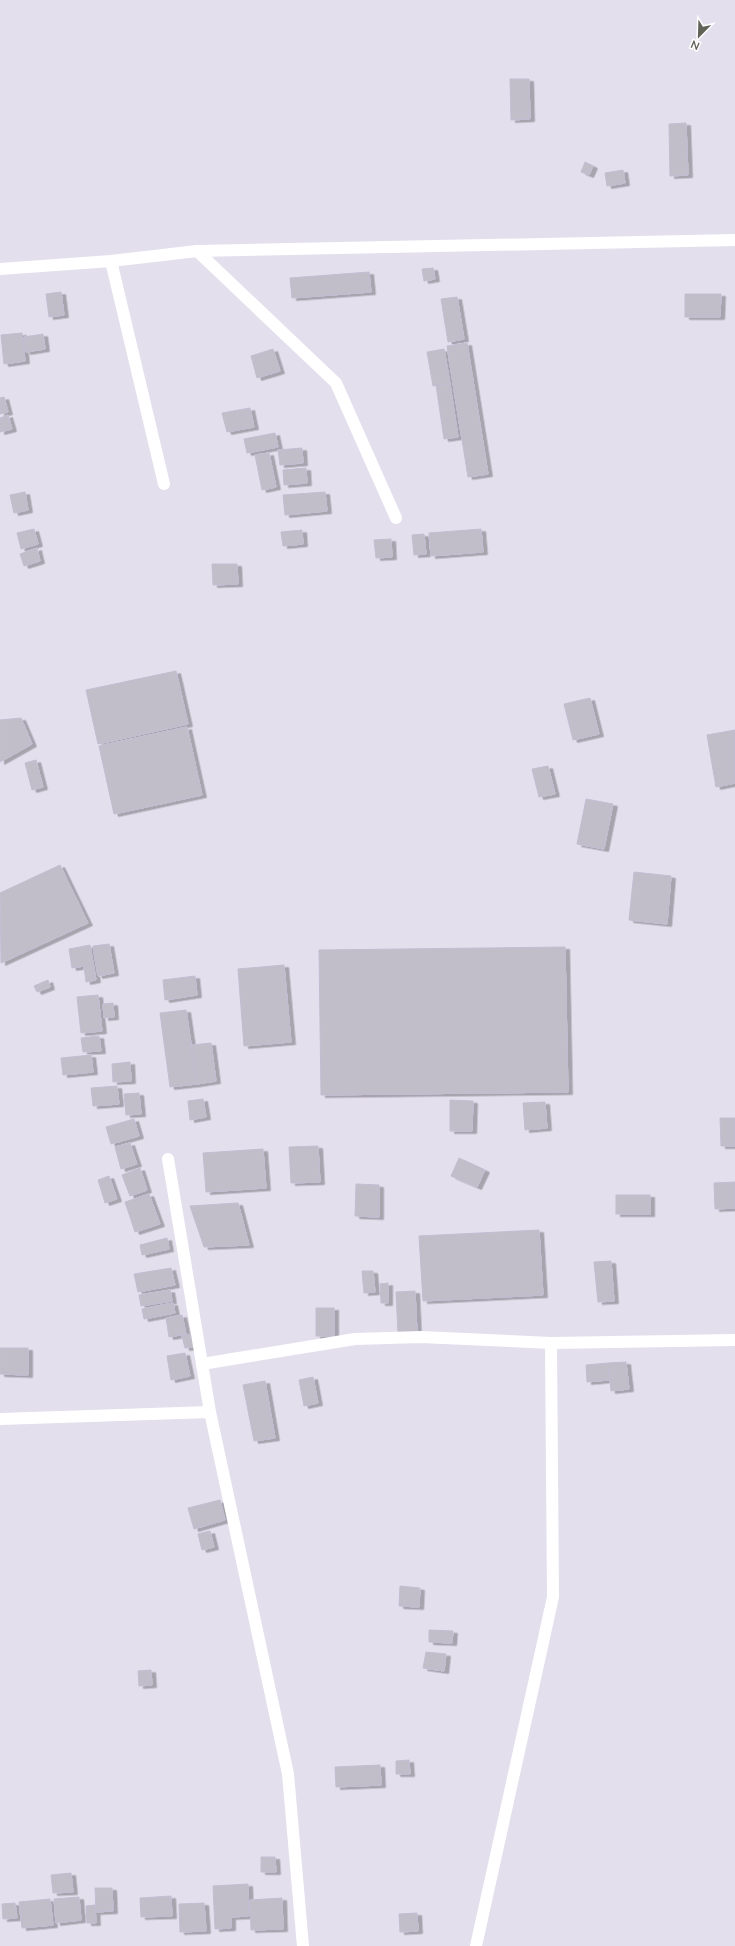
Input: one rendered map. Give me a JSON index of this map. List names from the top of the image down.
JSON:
{
  "north": "bottom left"
}
